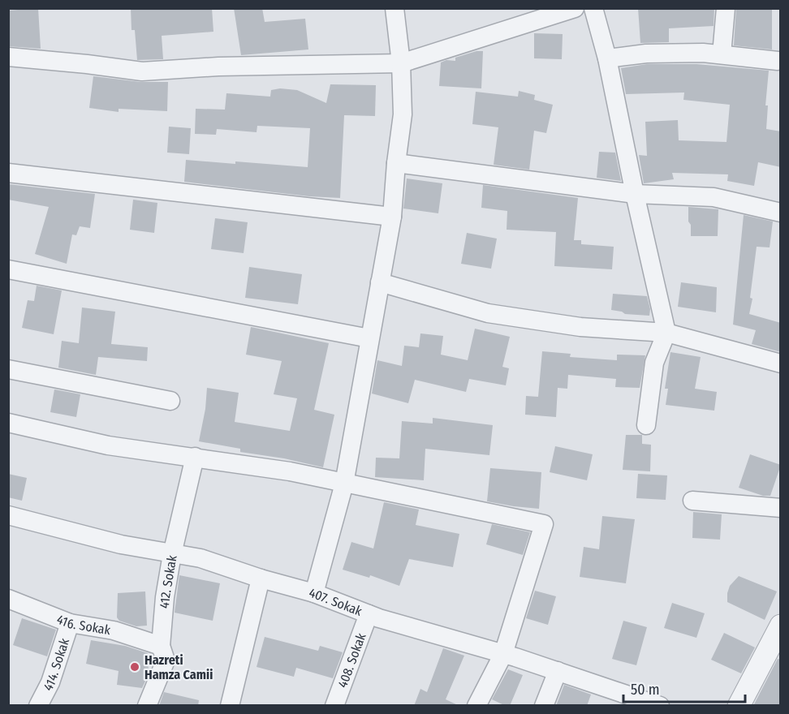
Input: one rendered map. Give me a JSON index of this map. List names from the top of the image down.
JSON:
{
  "streets": {
    "street": [
      "412. Sokak",
      "407. Sokak",
      "416. Sokak",
      "408. Sokak",
      "414. Sokak"
    ]
  },
  "crossings": [
    ["412. Sokak", "407. Sokak"],
    ["412. Sokak", "416. Sokak"],
    ["407. Sokak", "408. Sokak"],
    ["416. Sokak", "414. Sokak"]
  ],
  "places": ["Hazreti Hamza Camii"],
  "scale_bar": "50 m"
}
